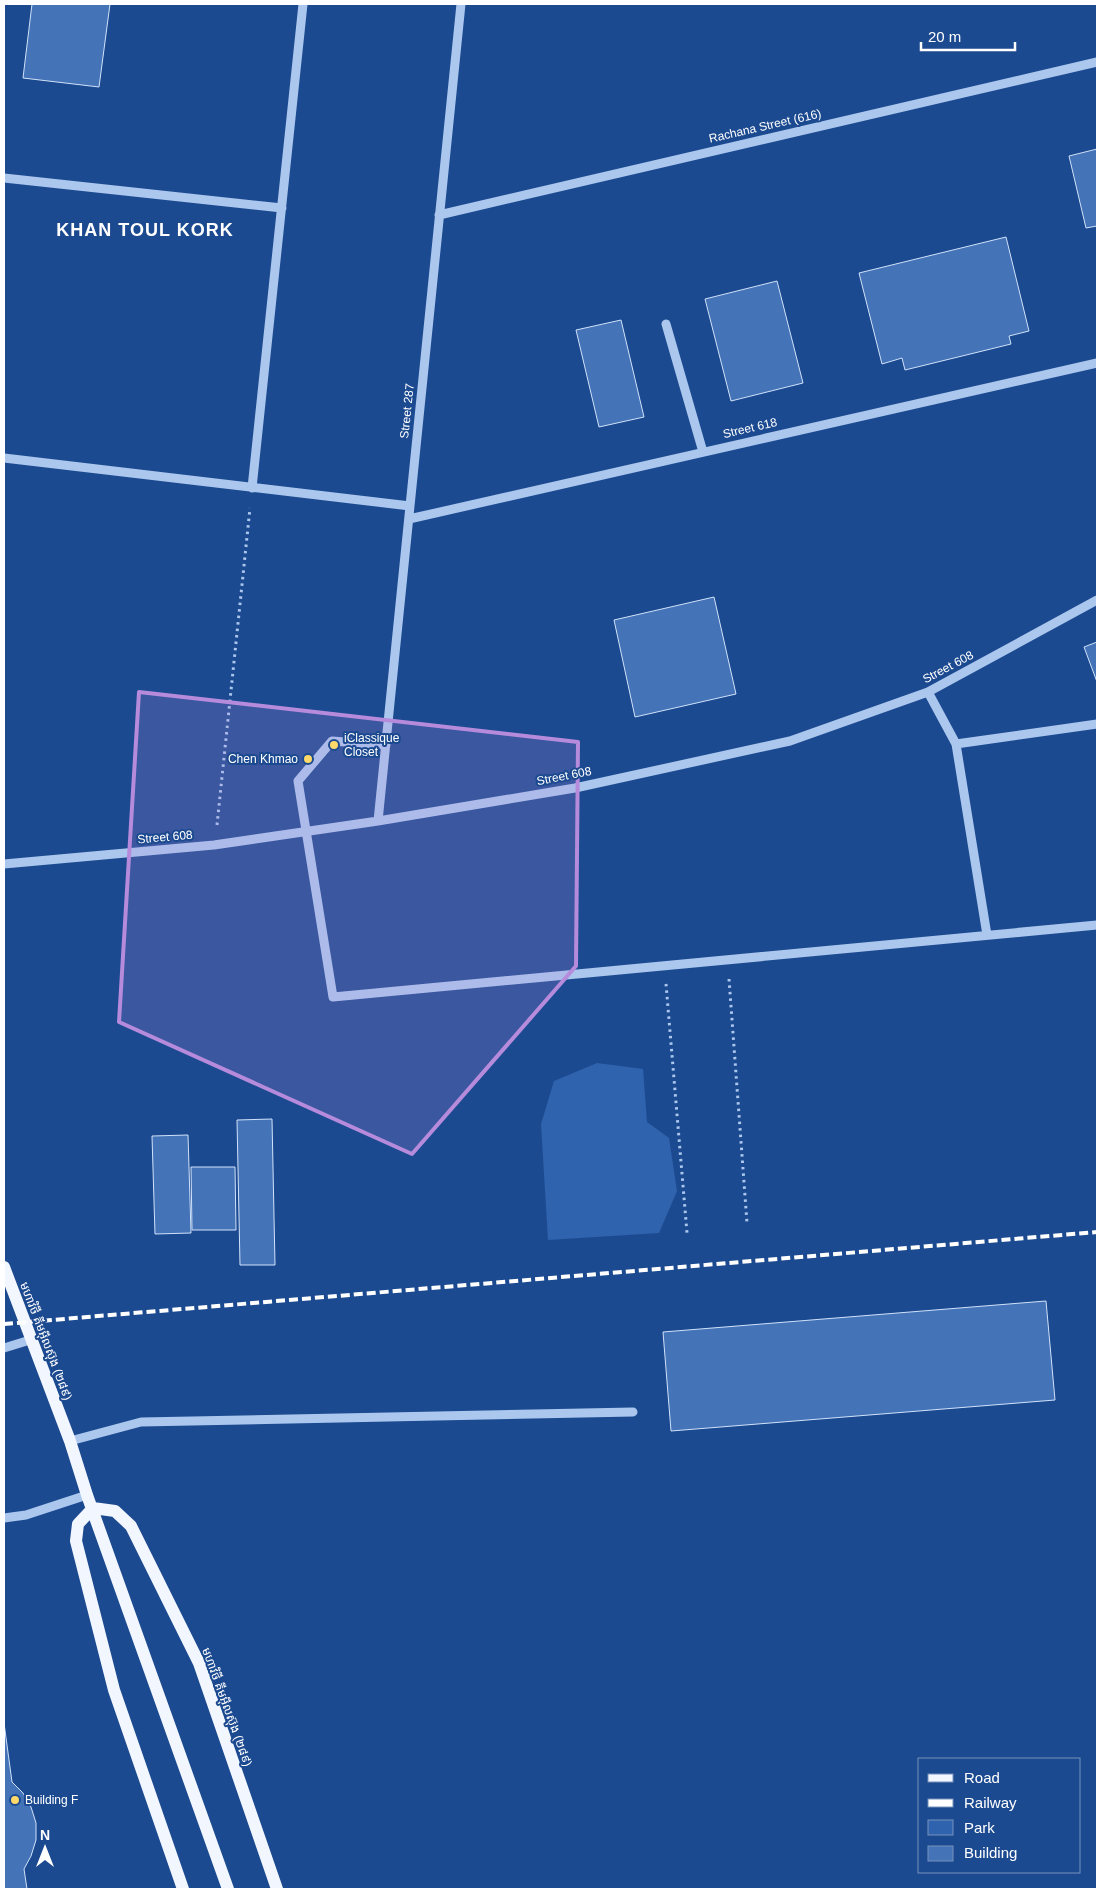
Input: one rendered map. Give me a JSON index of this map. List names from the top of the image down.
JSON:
{
  "streets": {
    "main road": ["មហាវិថី គីមអ៊ីលស៊ុង (២៨៩)"],
    "street": [
      "Rachana Street (616)",
      "Street 287",
      "Street 618",
      "Street 608"
    ]
  },
  "crossings": [
    ["Rachana Street (616)", "Street 287"],
    ["Street 287", "Street 618"],
    ["Street 287", "Street 608"]
  ],
  "districts": ["KHAN TOUL KORK"],
  "places": ["iClassique Closet", "Chen Khmao", "Building F"],
  "legend": [
    "Road",
    "Railway",
    "Park",
    "Building"
  ],
  "scale_bar": "20 m",
  "north": "top"
}
